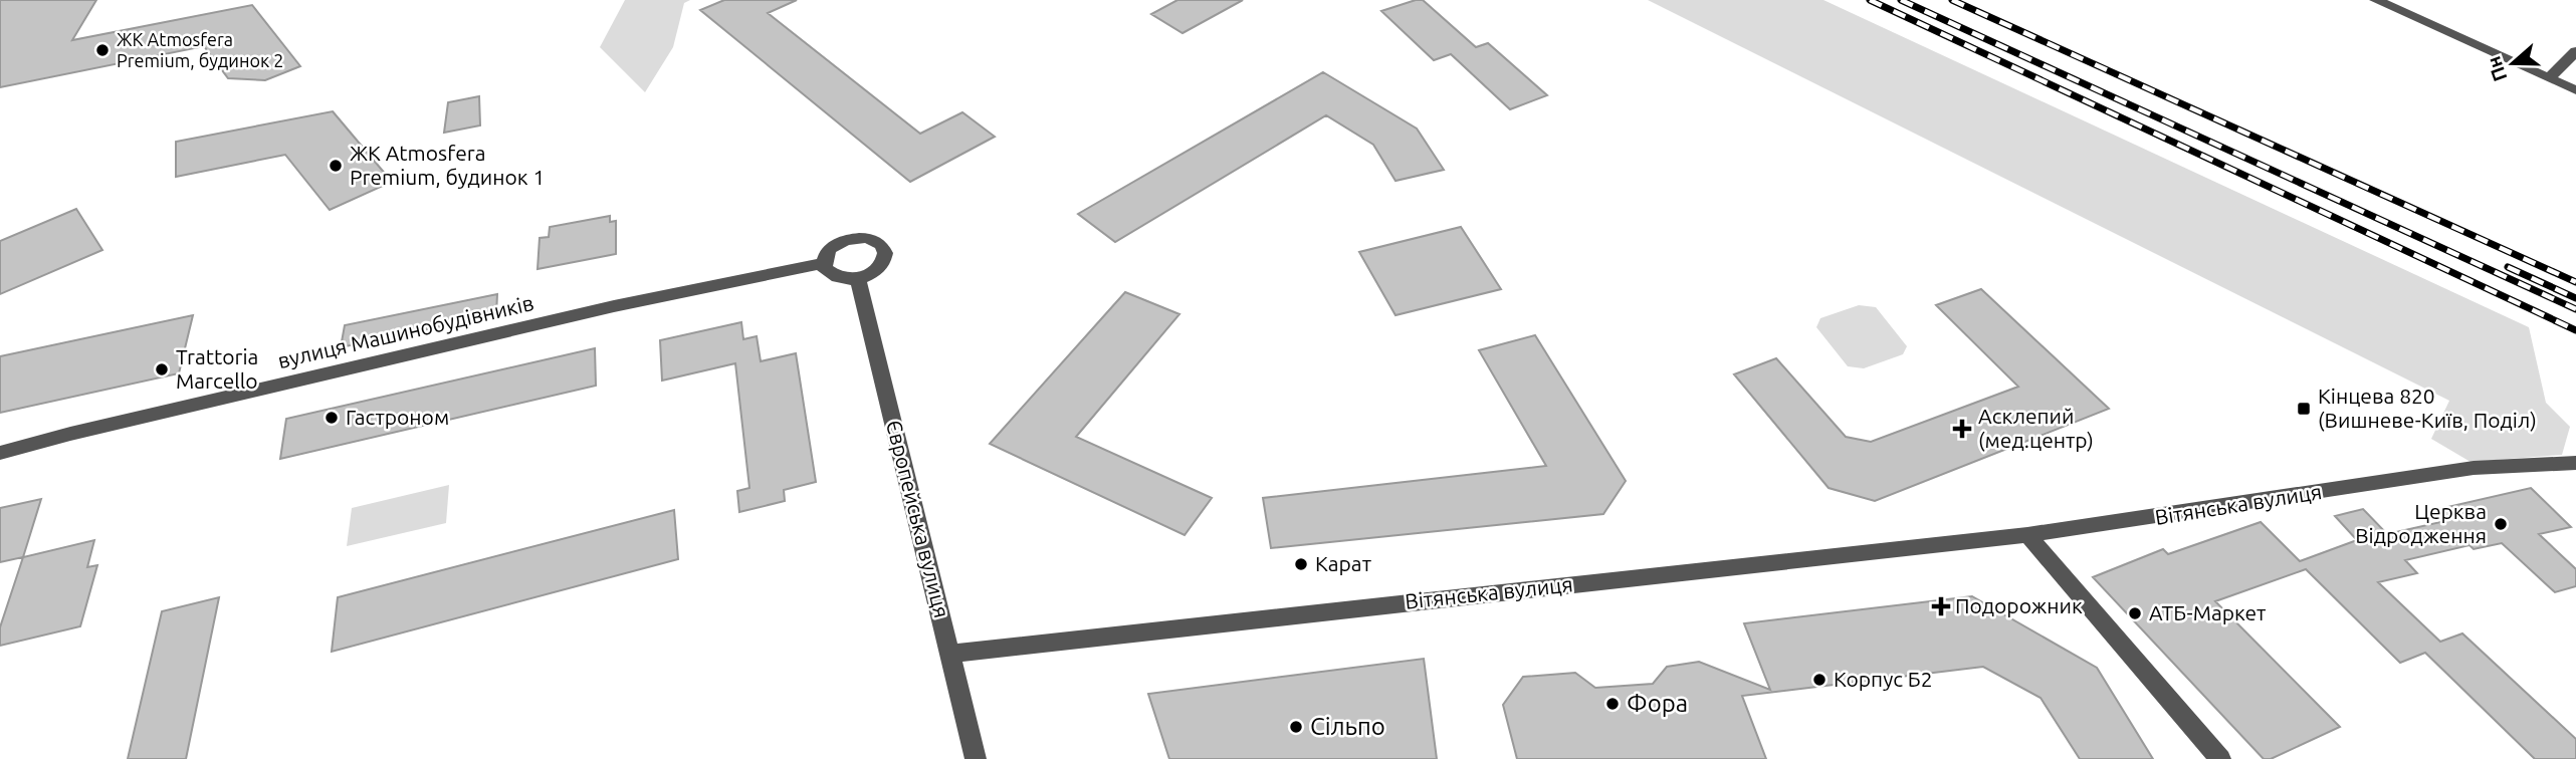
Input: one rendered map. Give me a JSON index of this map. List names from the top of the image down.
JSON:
{
  "streets": {
    "street": ["вулиця Машинобудівників", "Вітянська вулиця", "Європейська вулиця"]
  },
  "crossings": [
    ["вулиця Машинобудівників", "Європейська вулиця"],
    ["Вітянська вулиця", "Європейська вулиця"]
  ],
  "places": {
    "other": [
      "ЖК Atmosfera Premium, будинок 2",
      "ЖК Atmosfera Premium, будинок 1",
      "Trattoria Marcello",
      "Гастроном",
      "Церква Відродження",
      "Карат",
      "АТБ-Маркет",
      "Корпус Б2",
      "Фора",
      "Сільпо"
    ],
    "transit": ["Кінцева 820 (Вишневе-Київ, Поділ)"],
    "health": ["Асклепий (мед.центр)", "Подорожник"]
  },
  "north": "left"
}
